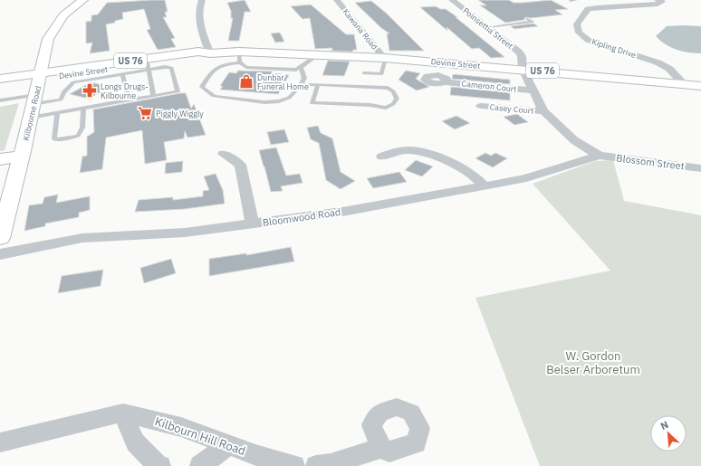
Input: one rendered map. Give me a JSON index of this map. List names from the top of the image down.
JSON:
{
  "streets": {
    "main road": ["US 76", "Devine Street", "Kilbourne Road"],
    "street": [
      "Poinsettia Street",
      "Kawana Road",
      "Kipling Drive",
      "Cameron Court",
      "Casey Court",
      "Blossom Street",
      "Bloomwood Road",
      "Kilbourn Hill Road"
    ]
  },
  "crossings": [
    ["Poinsettia Street", "Devine Street"],
    ["Poinsettia Street", "Cameron Court"],
    ["Poinsettia Street", "Casey Court"],
    ["Poinsettia Street", "Blossom Street"],
    ["Poinsettia Street", "Bloomwood Road"],
    ["Kawana Road", "Devine Street"],
    ["Kipling Drive", "Devine Street"],
    ["Devine Street", "Kilbourne Road"],
    ["Blossom Street", "Bloomwood Road"]
  ],
  "parks": ["W. Gordon Belser Arboretum"],
  "places": {
    "shop": ["Dunbar Funeral Home"],
    "pharmacy": ["Longs Drugs- Kilbourne"],
    "supermarket": ["Piggly Wiggly"]
  },
  "north": "top left"
}
